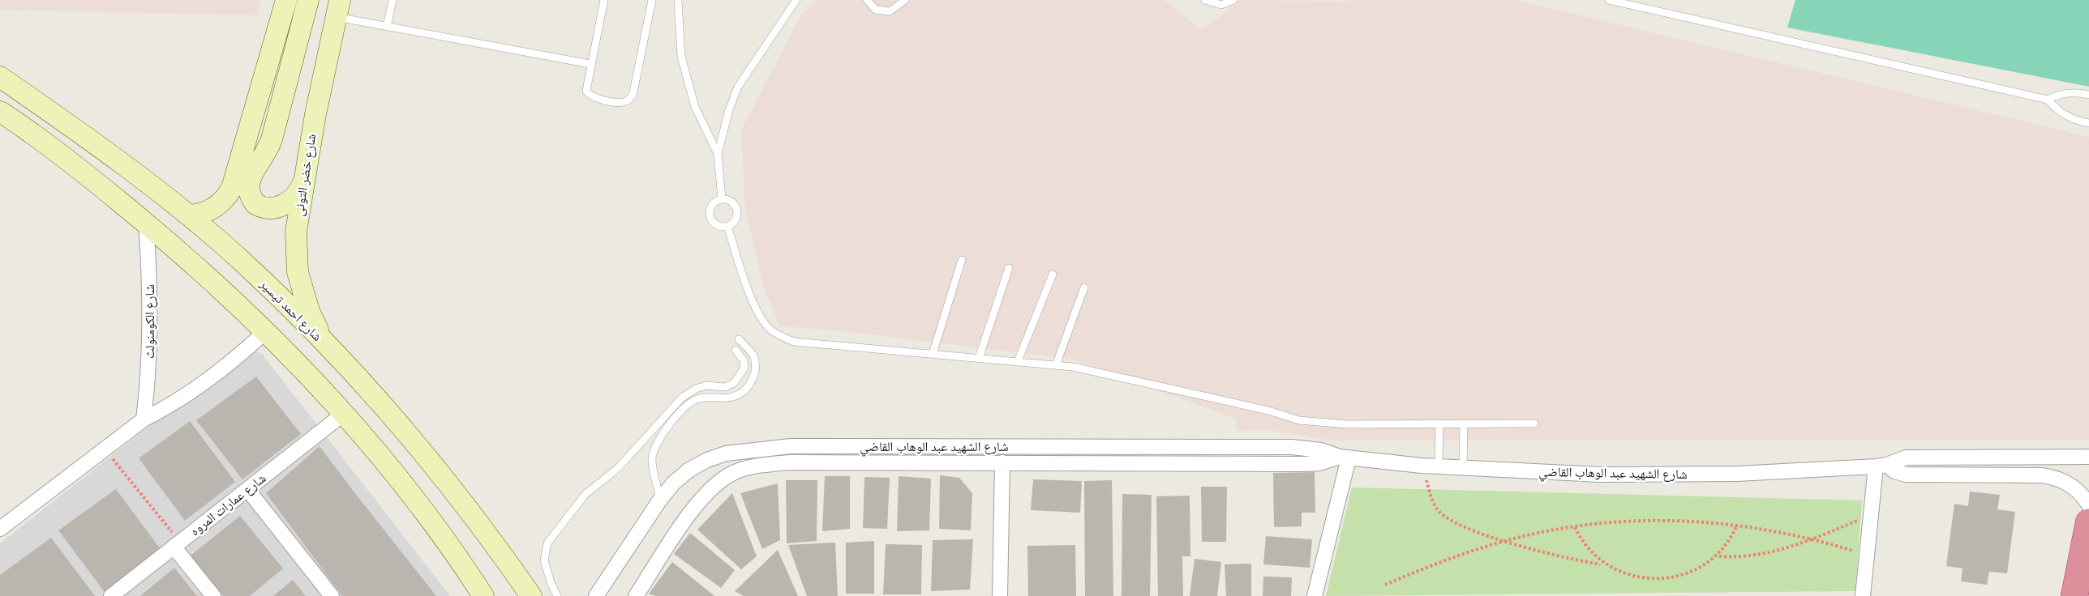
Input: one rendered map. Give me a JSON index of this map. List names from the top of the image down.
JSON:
{
  "streets": {
    "main road": ["شارع خضر التونى", "شارع احمد تيسير"],
    "street": ["شارع الكومنولث", "شارع الشهيد عبد الوهاب القاضي", "شارع عمارات المروه"]
  },
  "crossings": [
    ["شارع خضر التونى", "شارع احمد تيسير"]
  ]
}
